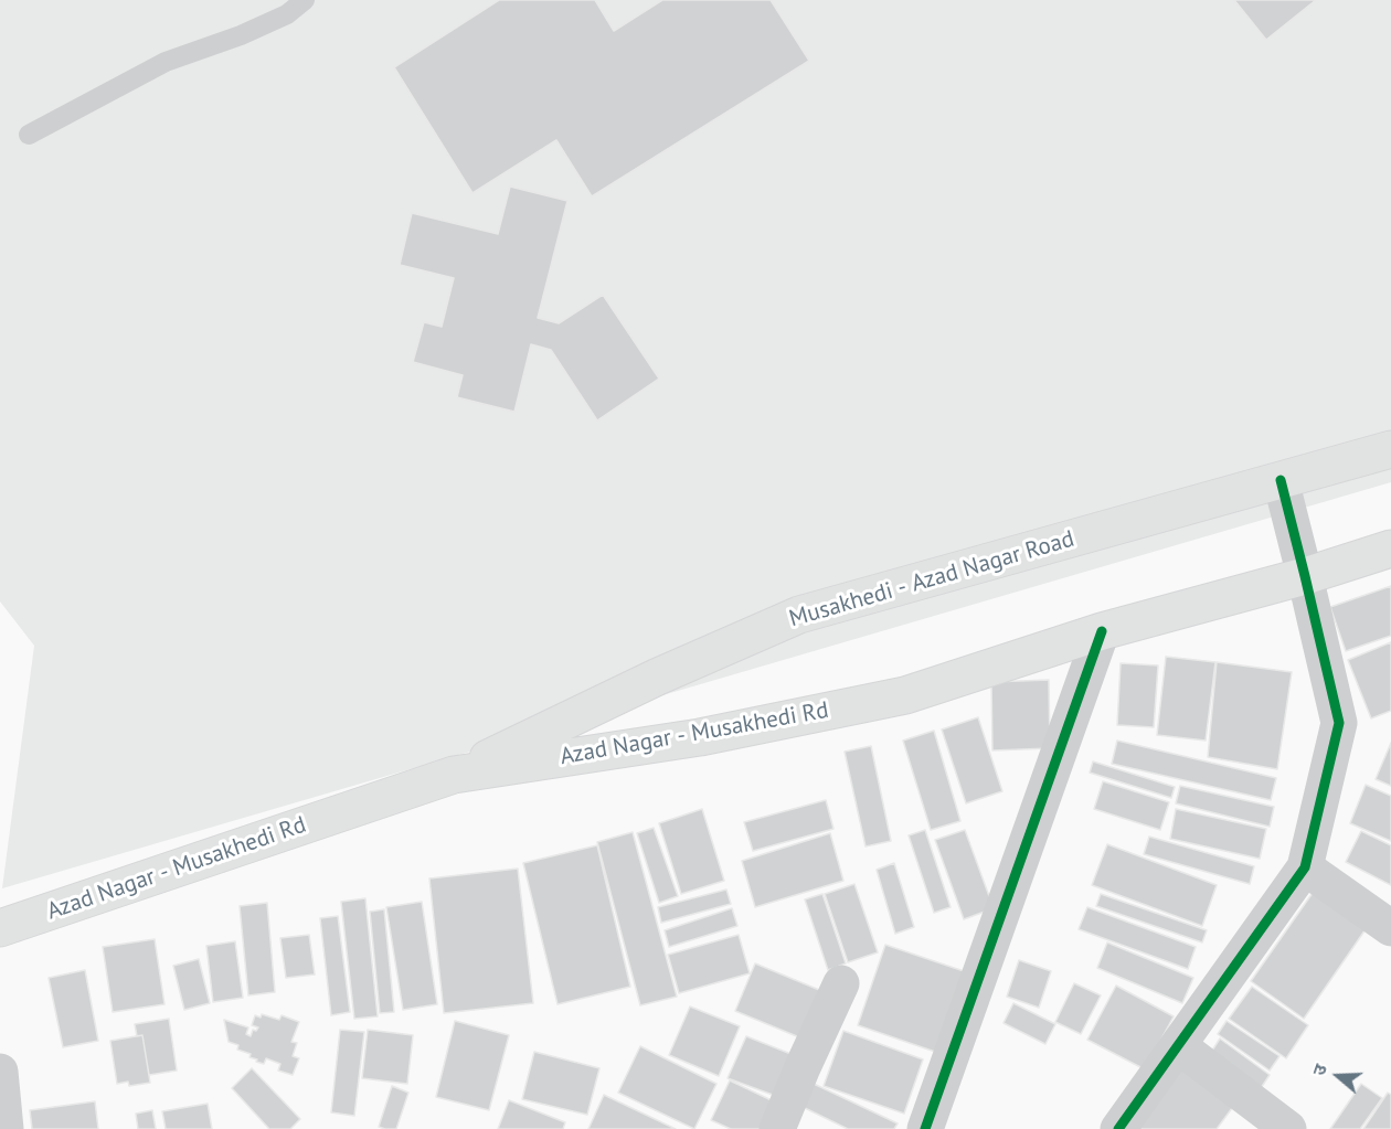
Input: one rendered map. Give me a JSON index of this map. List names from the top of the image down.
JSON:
{
  "streets": {
    "main road": ["Musakhedi - Azad Nagar Road", "Azad Nagar - Musakhedi Rd"]
  },
  "crossings": [
    ["Musakhedi - Azad Nagar Road", "Azad Nagar - Musakhedi Rd"]
  ],
  "north": "left"
}
